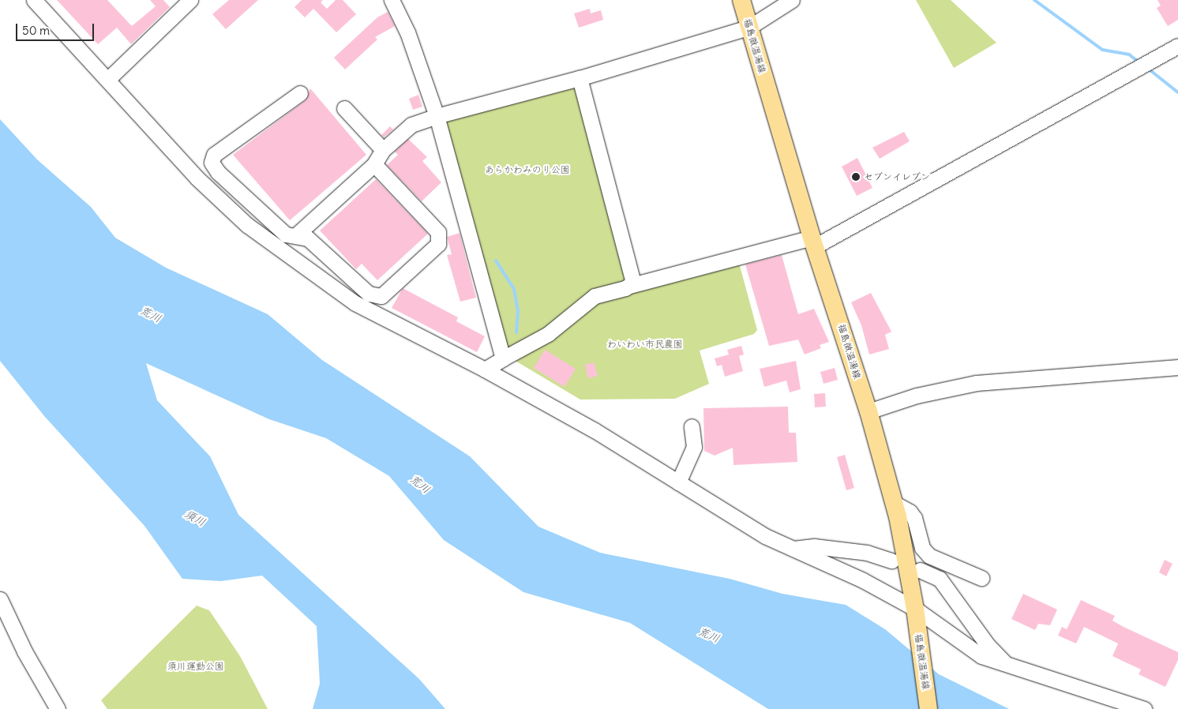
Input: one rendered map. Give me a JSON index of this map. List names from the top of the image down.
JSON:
{
  "streets": {
    "main road": ["福島微温湯線"]
  },
  "water": ["荒川", "須川"],
  "parks": ["あらかわみのり公園", "わいわい市民農園", "須川運動公園"],
  "places": ["セブンイレブン"],
  "scale_bar": "50 m"
}
